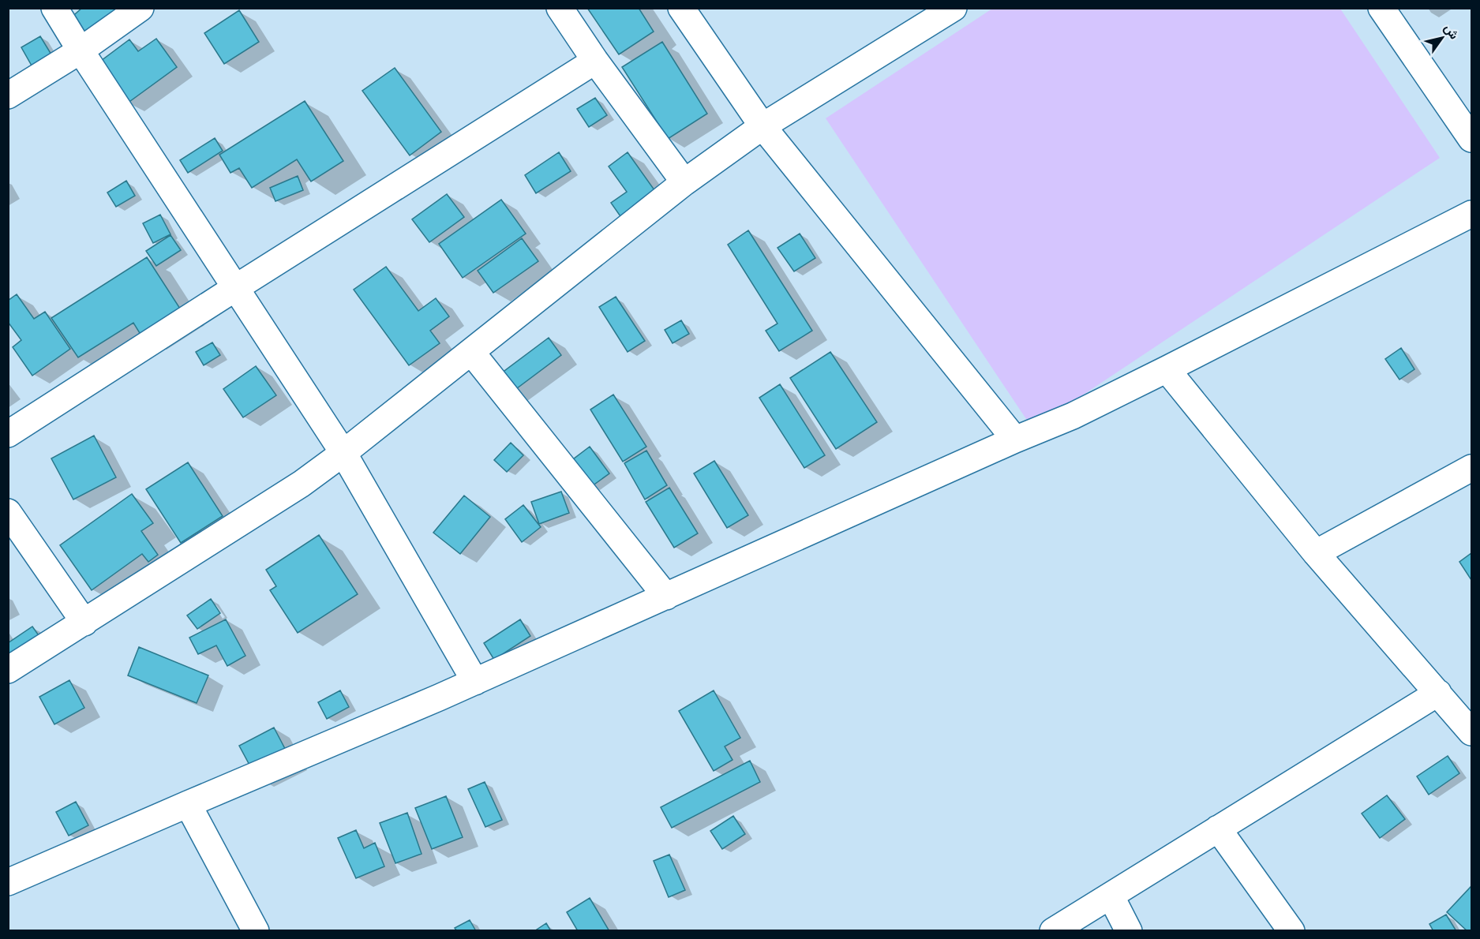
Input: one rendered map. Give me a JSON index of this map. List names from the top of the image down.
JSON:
{
  "north": "top right"
}
